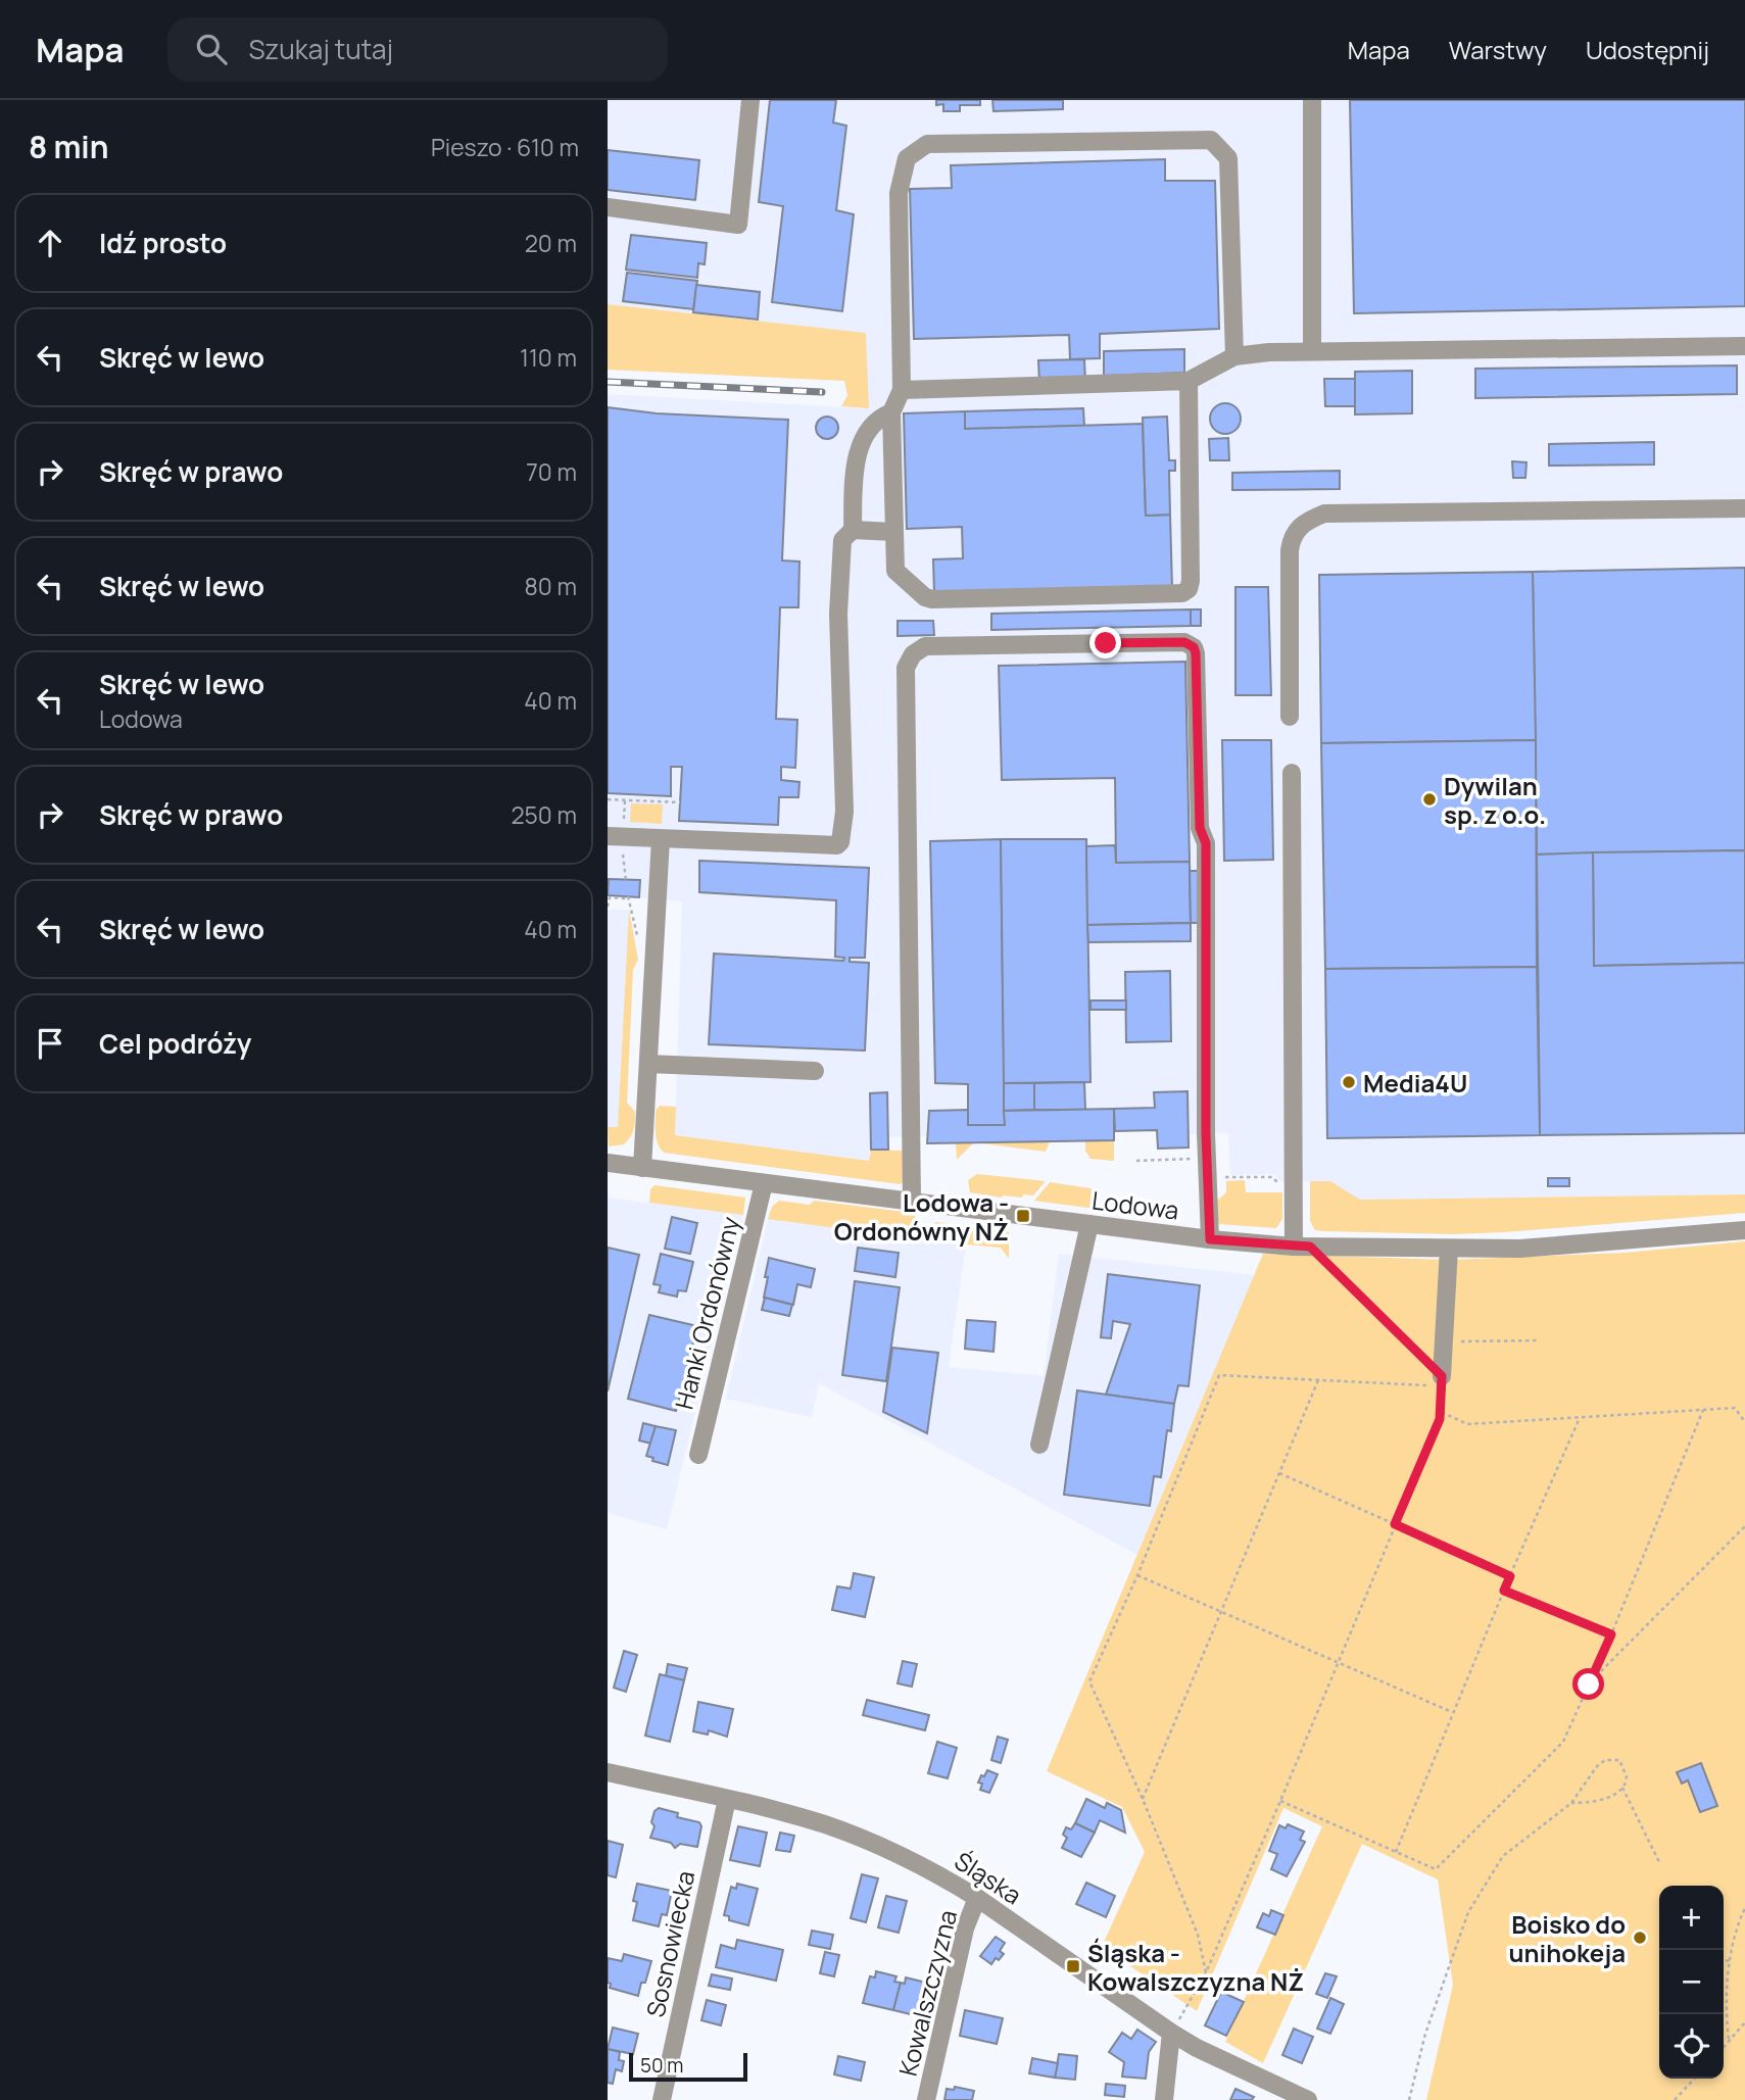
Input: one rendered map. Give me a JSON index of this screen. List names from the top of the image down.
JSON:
{
  "streets": {
    "street": [
      "Lodowa",
      "Hanki Ordonówny",
      "Śląska",
      "Sosnowiecka",
      "Kowalszczyzna"
    ]
  },
  "crossings": [
    ["Lodowa", "Hanki Ordonówny"],
    ["Śląska", "Sosnowiecka"],
    ["Śląska", "Kowalszczyzna"]
  ],
  "places": {
    "other": ["Dywilan sp. z o.o.", "Media4U", "Boisko do unihokeja"],
    "transit": ["Lodowa - Ordonówny NŻ", "Śląska - Kowalszczyzna NŻ"]
  },
  "scale_bar": "50 m",
  "page": {
    "header": "Mapa",
    "search": "Szukaj tutaj",
    "nav": ["Mapa", "Warstwy", "Udostępnij"],
    "heading": ["8 min", "Pieszo · 610 m"],
    "list": [
      ["Idź prosto", "20 m"],
      ["Skręć w lewo", "110 m"],
      ["Skręć w prawo", "70 m"],
      ["Skręć w lewo", "80 m"],
      ["Skręć w lewo", "Lodowa", "40 m"],
      ["Skręć w prawo", "250 m"],
      ["Skręć w lewo", "40 m"],
      "Cel podróży"
    ],
    "map_buttons": ["+", "−"],
    "scale": "50 m"
  }
}
